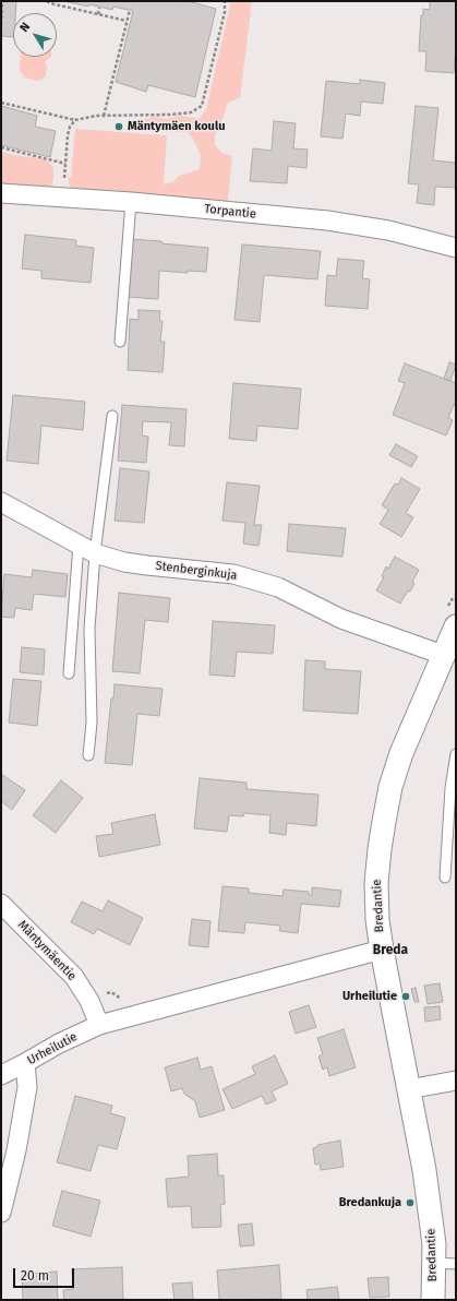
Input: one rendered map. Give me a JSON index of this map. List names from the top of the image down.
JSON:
{
  "streets": {
    "street": [
      "Torpantie",
      "Stenberginkuja",
      "Bredantie",
      "Mäntymäentie",
      "Urheilutie"
    ]
  },
  "crossings": [
    ["Stenberginkuja", "Bredantie"],
    ["Bredantie", "Urheilutie"],
    ["Mäntymäentie", "Urheilutie"]
  ],
  "districts": ["Breda"],
  "places": ["Mäntymäen koulu", "Urheilutie", "Bredankuja"],
  "scale_bar": "20 m",
  "north": "top left"
}
